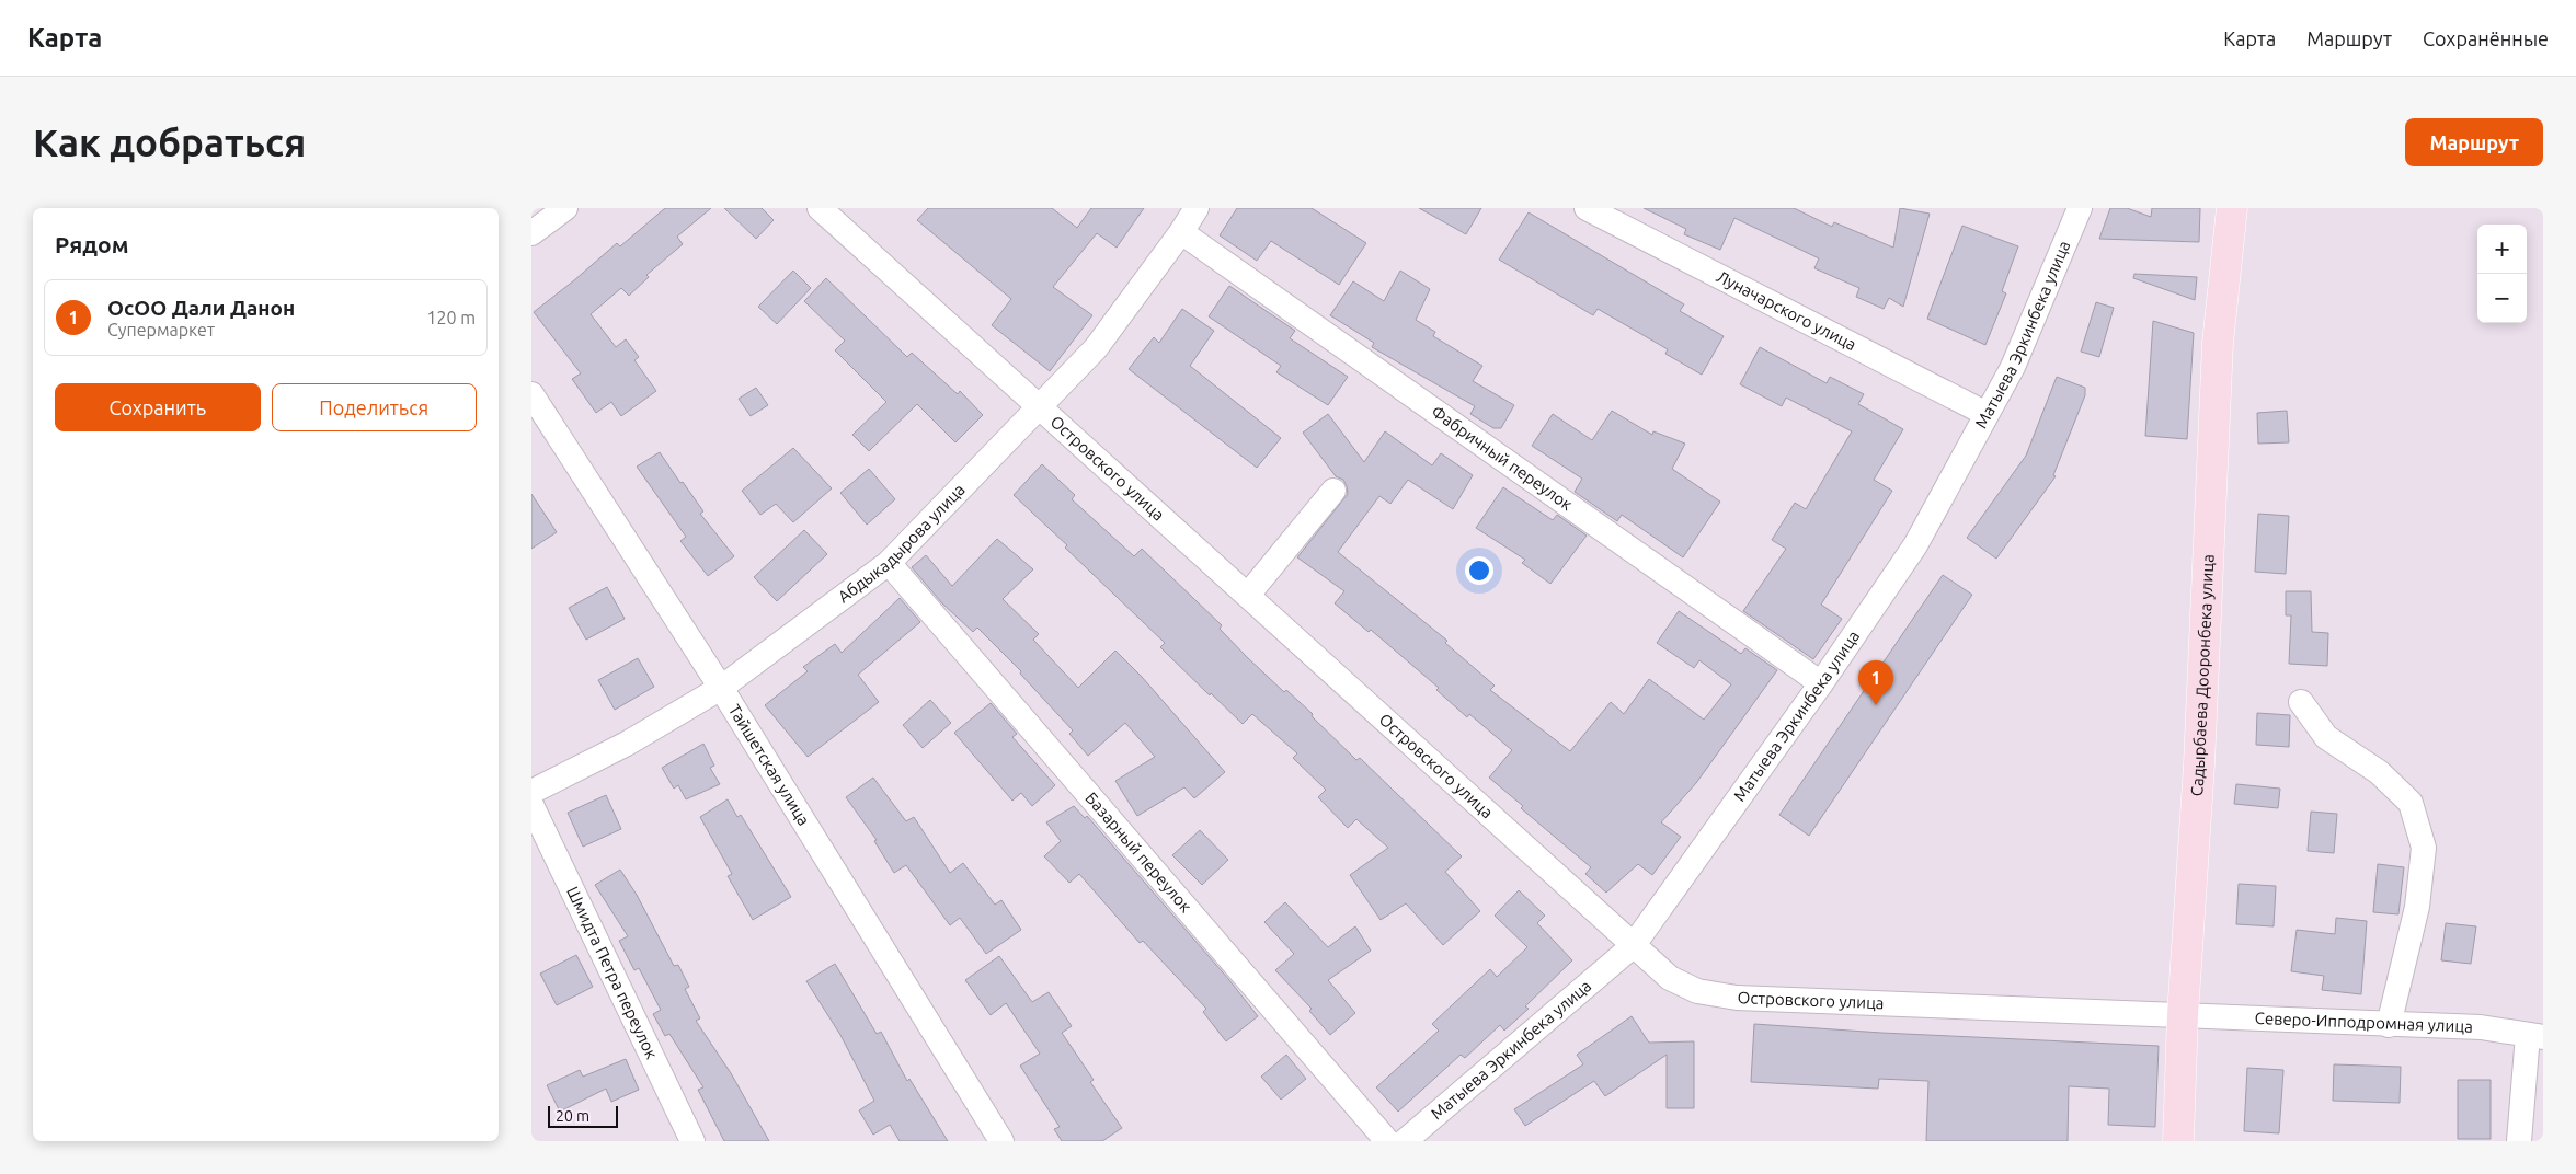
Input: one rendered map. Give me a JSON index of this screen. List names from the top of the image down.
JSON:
{
  "streets": {
    "main road": ["Садырбаева Дооронбека улица"],
    "street": [
      "Луначарского улица",
      "Матыева Эркинбека улица",
      "Фабричный переулок",
      "Островского улица",
      "Абдыкадырова улица",
      "Тайшетская улица",
      "Базарный переулок",
      "Шмидта Петра переулок",
      "Северо-Ипподромная улица"
    ]
  },
  "crossings": [
    ["Луначарского улица", "Матыева Эркинбека улица"],
    ["Матыева Эркинбека улица", "Фабричный переулок"],
    ["Матыева Эркинбека улица", "Островского улица"],
    ["Фабричный переулок", "Абдыкадырова улица"],
    ["Островского улица", "Абдыкадырова улица"],
    ["Островского улица", "Садырбаева Дооронбека улица"],
    ["Островского улица", "Северо-Ипподромная улица"],
    ["Абдыкадырова улица", "Тайшетская улица"],
    ["Абдыкадырова улица", "Базарный переулок"],
    ["Садырбаева Дооронбека улица", "Северо-Ипподромная улица"]
  ],
  "scale_bar": "20 m",
  "page": {
    "header": "Карта",
    "nav": ["Карта", "Маршрут", "Сохранённые"],
    "buttons": [
      "Маршрут",
      ["Сохранить", "Поделиться"]
    ],
    "title": "Как добраться",
    "heading": "Рядом",
    "map_buttons": ["+", "−"],
    "list": [
      {
        "mark": "1",
        "name": "ОсОО Дали Данон",
        "note": "Супермаркет",
        "value": "120 m"
      }
    ],
    "pins": "1",
    "scale": "20 m"
  }
}
